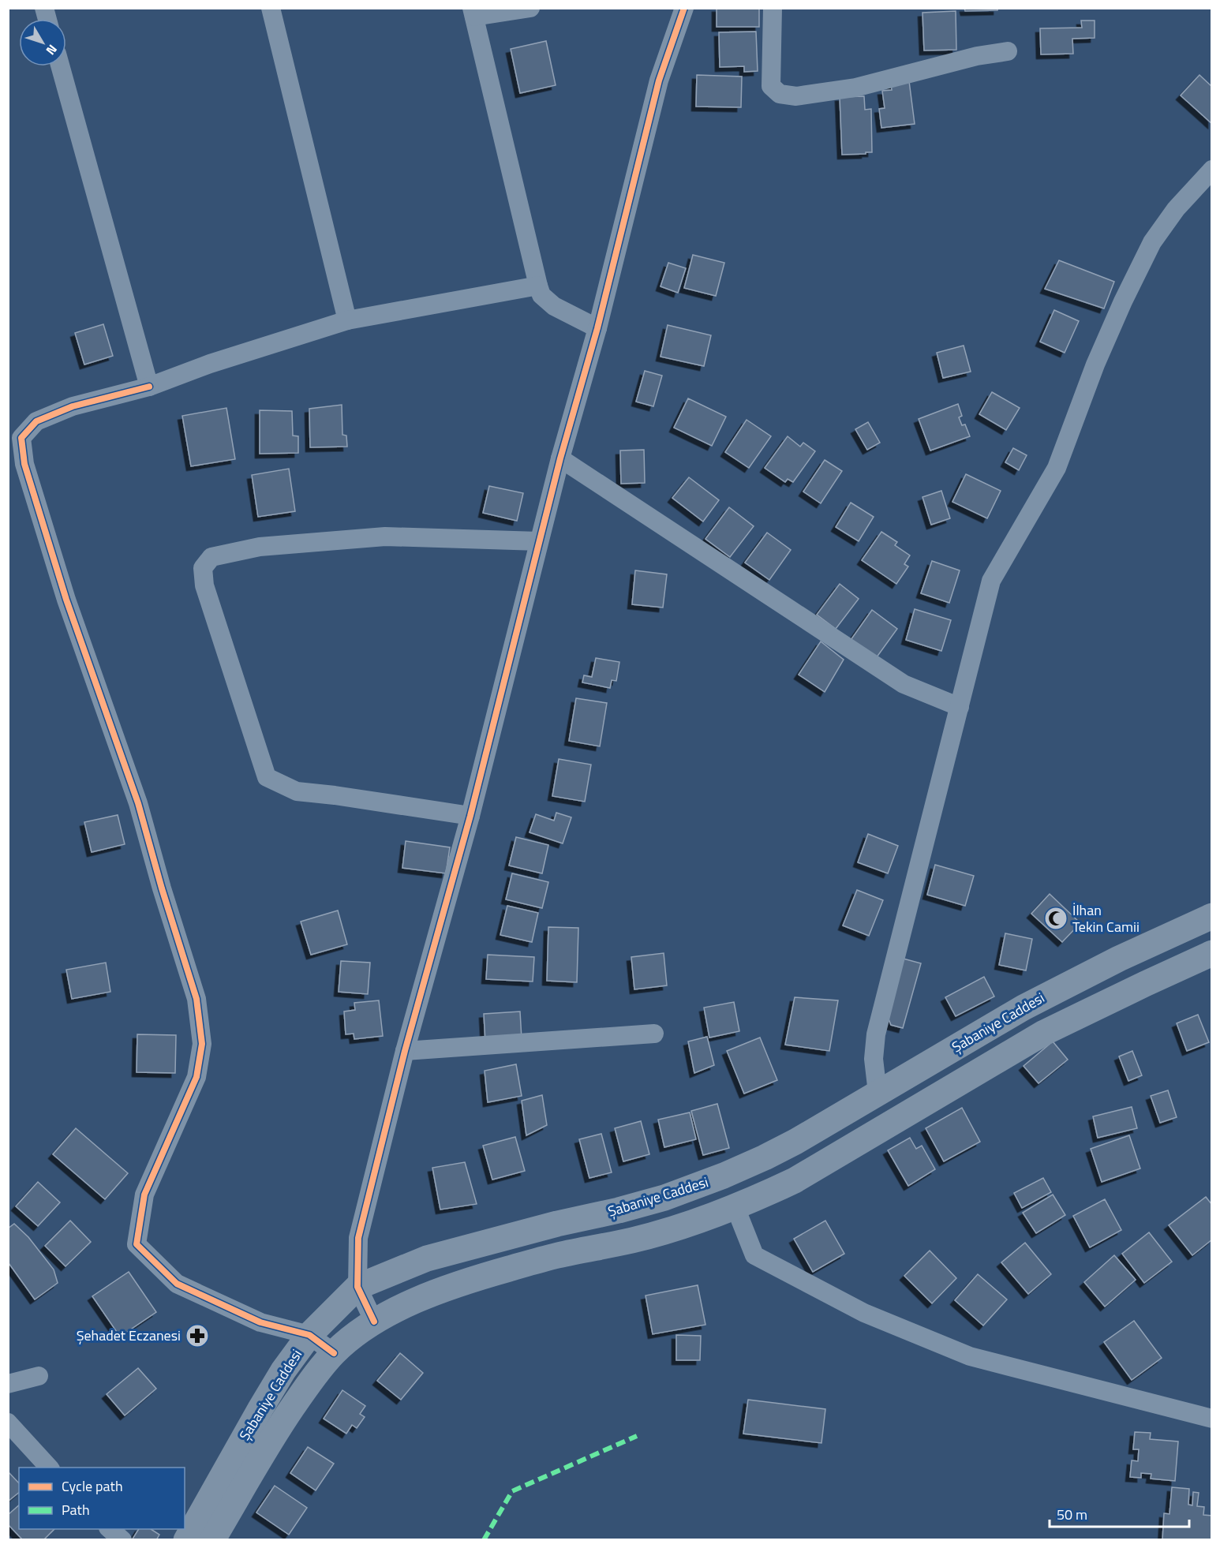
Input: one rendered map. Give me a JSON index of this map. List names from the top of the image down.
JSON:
{
  "streets": {
    "highway": ["Şabaniye Caddesi"]
  },
  "places": {
    "mosque": ["İlhan Tekin Camii"],
    "pharmacy": ["Şehadet Eczanesi"]
  },
  "legend": ["Cycle path", "Path"],
  "scale_bar": "50 m",
  "north": "bottom right"
}
